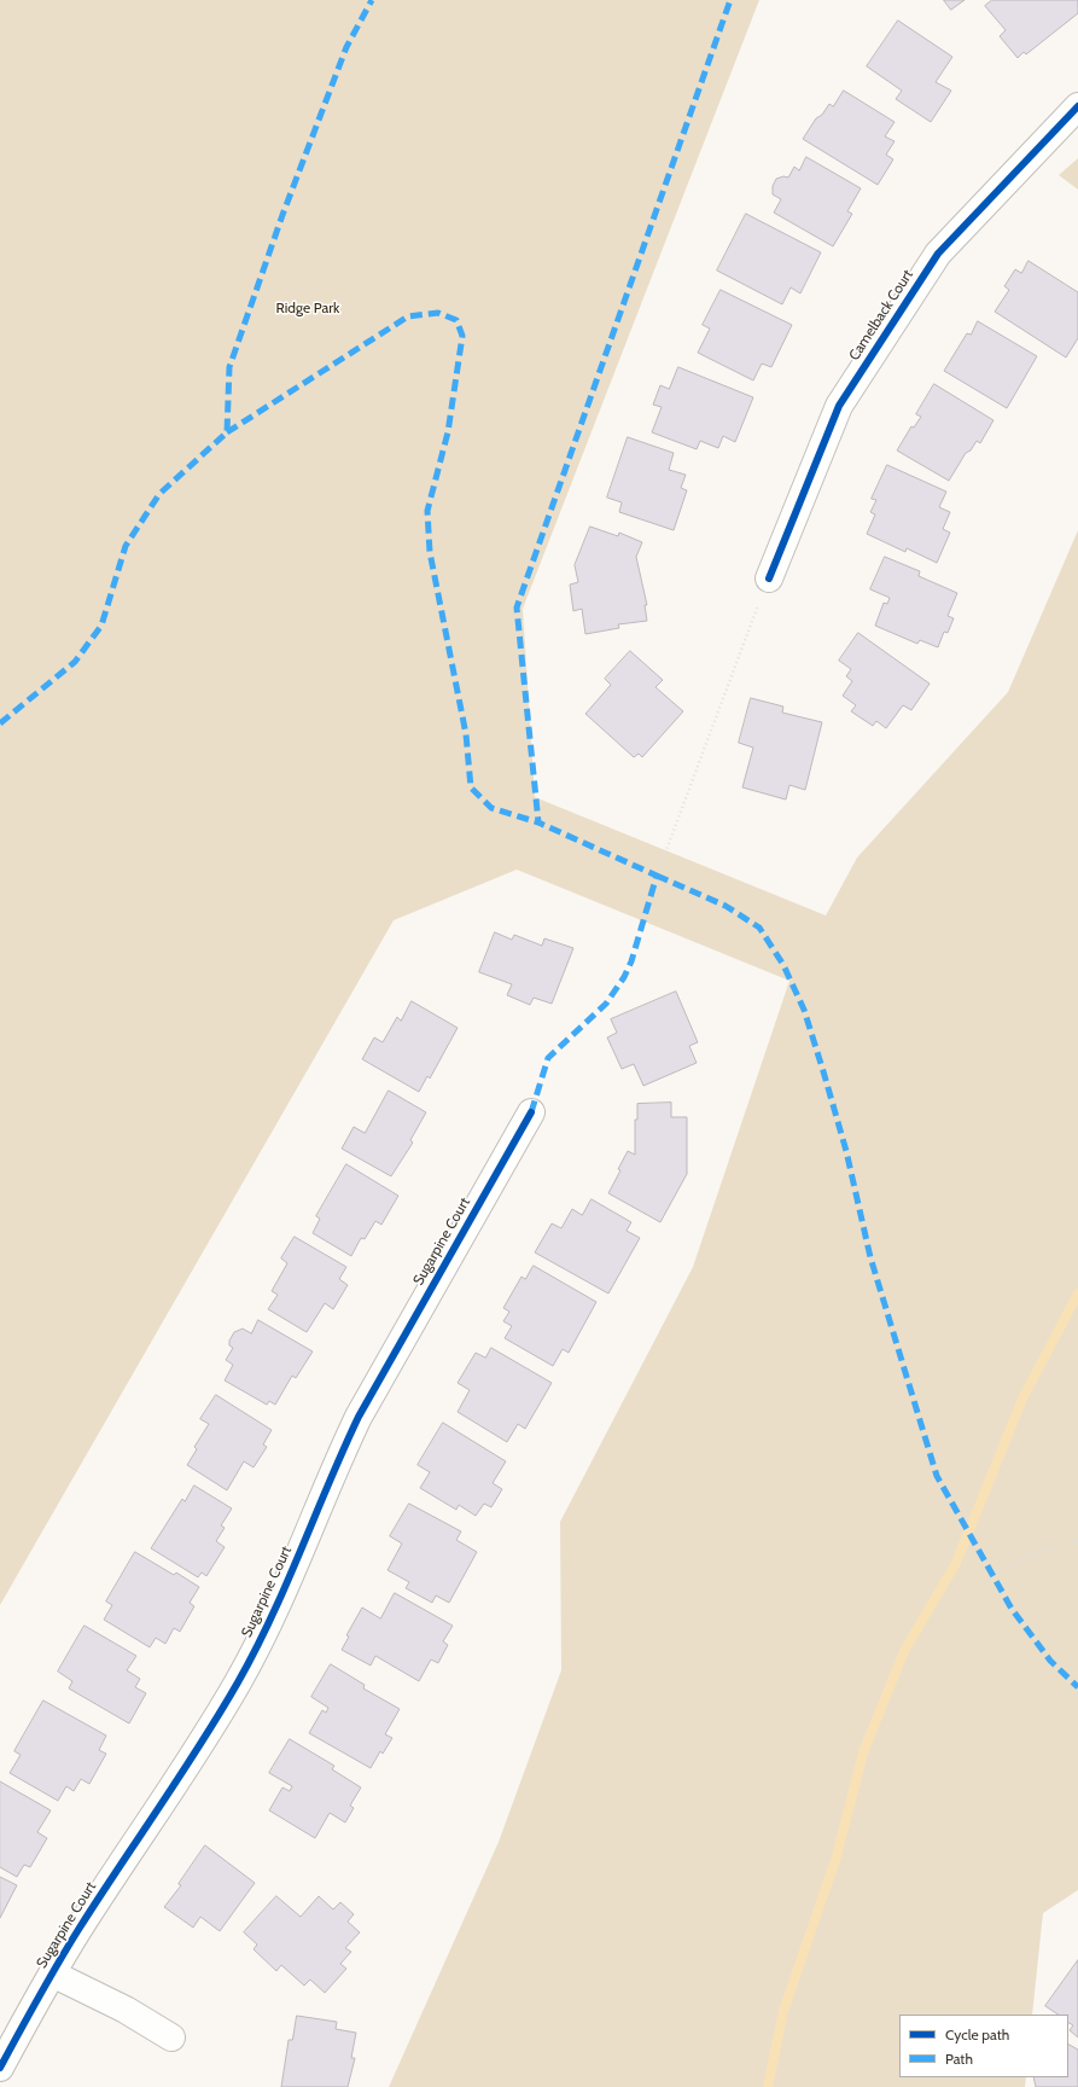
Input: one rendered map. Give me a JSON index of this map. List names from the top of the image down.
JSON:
{
  "streets": {
    "street": ["Camelback Court", "Sugarpine Court"]
  },
  "parks": ["Ridge Park"],
  "legend": ["Cycle path", "Path"]
}
